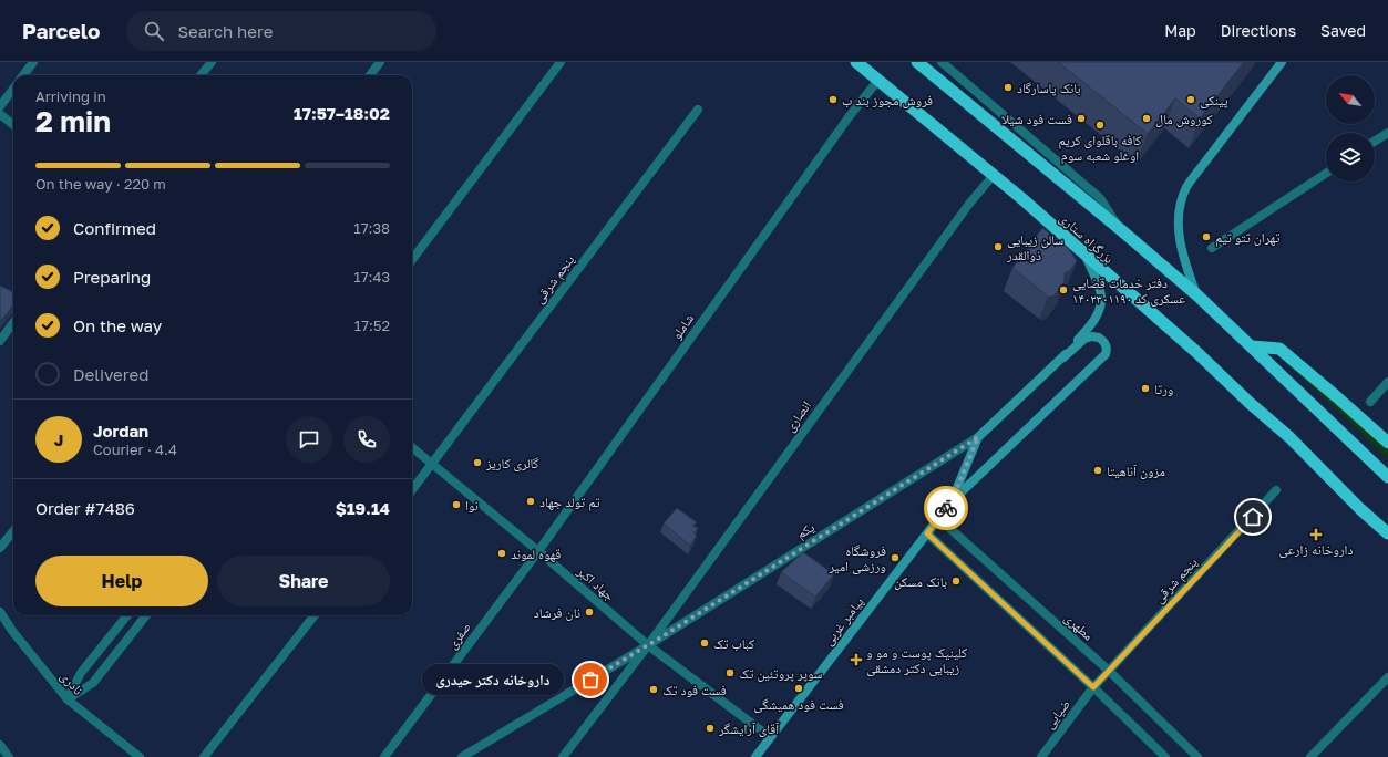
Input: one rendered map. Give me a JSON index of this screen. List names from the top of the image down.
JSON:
{
  "streets": {
    "highway": ["بزرگراه ستاری"],
    "main road": ["پیامبر غربی"],
    "street": [
      "پنجم شرقی",
      "شاملو",
      "انصاری",
      "یکم",
      "جهاد اکبر",
      "مطهری",
      "صفری",
      "نادری",
      "ضیایی"
    ]
  },
  "crossings": [
    ["بزرگراه ستاری", "شاملو"],
    ["بزرگراه ستاری", "انصاری"],
    ["بزرگراه ستاری", "پیامبر غربی"],
    ["پنجم شرقی", "جهاد اکبر"],
    ["پنجم شرقی", "مطهری"],
    ["پنجم شرقی", "ضیایی"],
    ["شاملو", "جهاد اکبر"],
    ["شاملو", "صفری"],
    ["انصاری", "یکم"],
    ["انصاری", "جهاد اکبر"],
    ["یکم", "جهاد اکبر"],
    ["یکم", "پیامبر غربی"],
    ["جهاد اکبر", "پیامبر غربی"],
    ["جهاد اکبر", "صفری"],
    ["پیامبر غربی", "مطهری"]
  ],
  "places": {
    "other": [
      "بانک پاسارگاد",
      "فروش مجوز بند ب",
      "پینکی",
      "فست فود شیلا",
      "کوروش مال",
      "کافه باقلوای کریم اوغلو شعبه سوم",
      "تهران تتو تیم",
      "سالن زیبایی ذوالقدر",
      "دفتر خدمات قضایی عسکری کد ۱۴۰۲۳۰۱۱۹۰",
      "ورتا",
      "گالری کاریز",
      "مزون آناهیتا",
      "تم تولد جهاد",
      "نوا",
      "قهوه لموند",
      "فروشگاه ورزشی امیر",
      "بانک مسکن",
      "نان فرشاد",
      "کباب تک",
      "سوپر پروتئین تک",
      "داروخانه دکتر حیدری",
      "فست فود همیشگی",
      "فست فود تک",
      "آقای آرایشگر"
    ],
    "health": ["داروخانه زارعی", "کلینیک پوست و مو و زیبایی دکتر دمشقی"]
  },
  "north": "top left",
  "page": {
    "header": "Parcelo",
    "search": "Search here",
    "nav": ["Map", "Directions", "Saved"],
    "heading": ["2 min", "Arriving in", "17:57–18:02"],
    "panel": [
      "Jordan",
      "Courier · 4.4",
      "Order #7486",
      "$19.14"
    ],
    "bar": "On the way · 220 m",
    "list": [
      ["Confirmed", "17:38"],
      ["Preparing", "17:43"],
      ["On the way", "17:52"],
      "Delivered"
    ],
    "round": "J",
    "buttons": ["Help", "Share"],
    "bubble": "داروخانه دکتر حیدری"
  }
}
